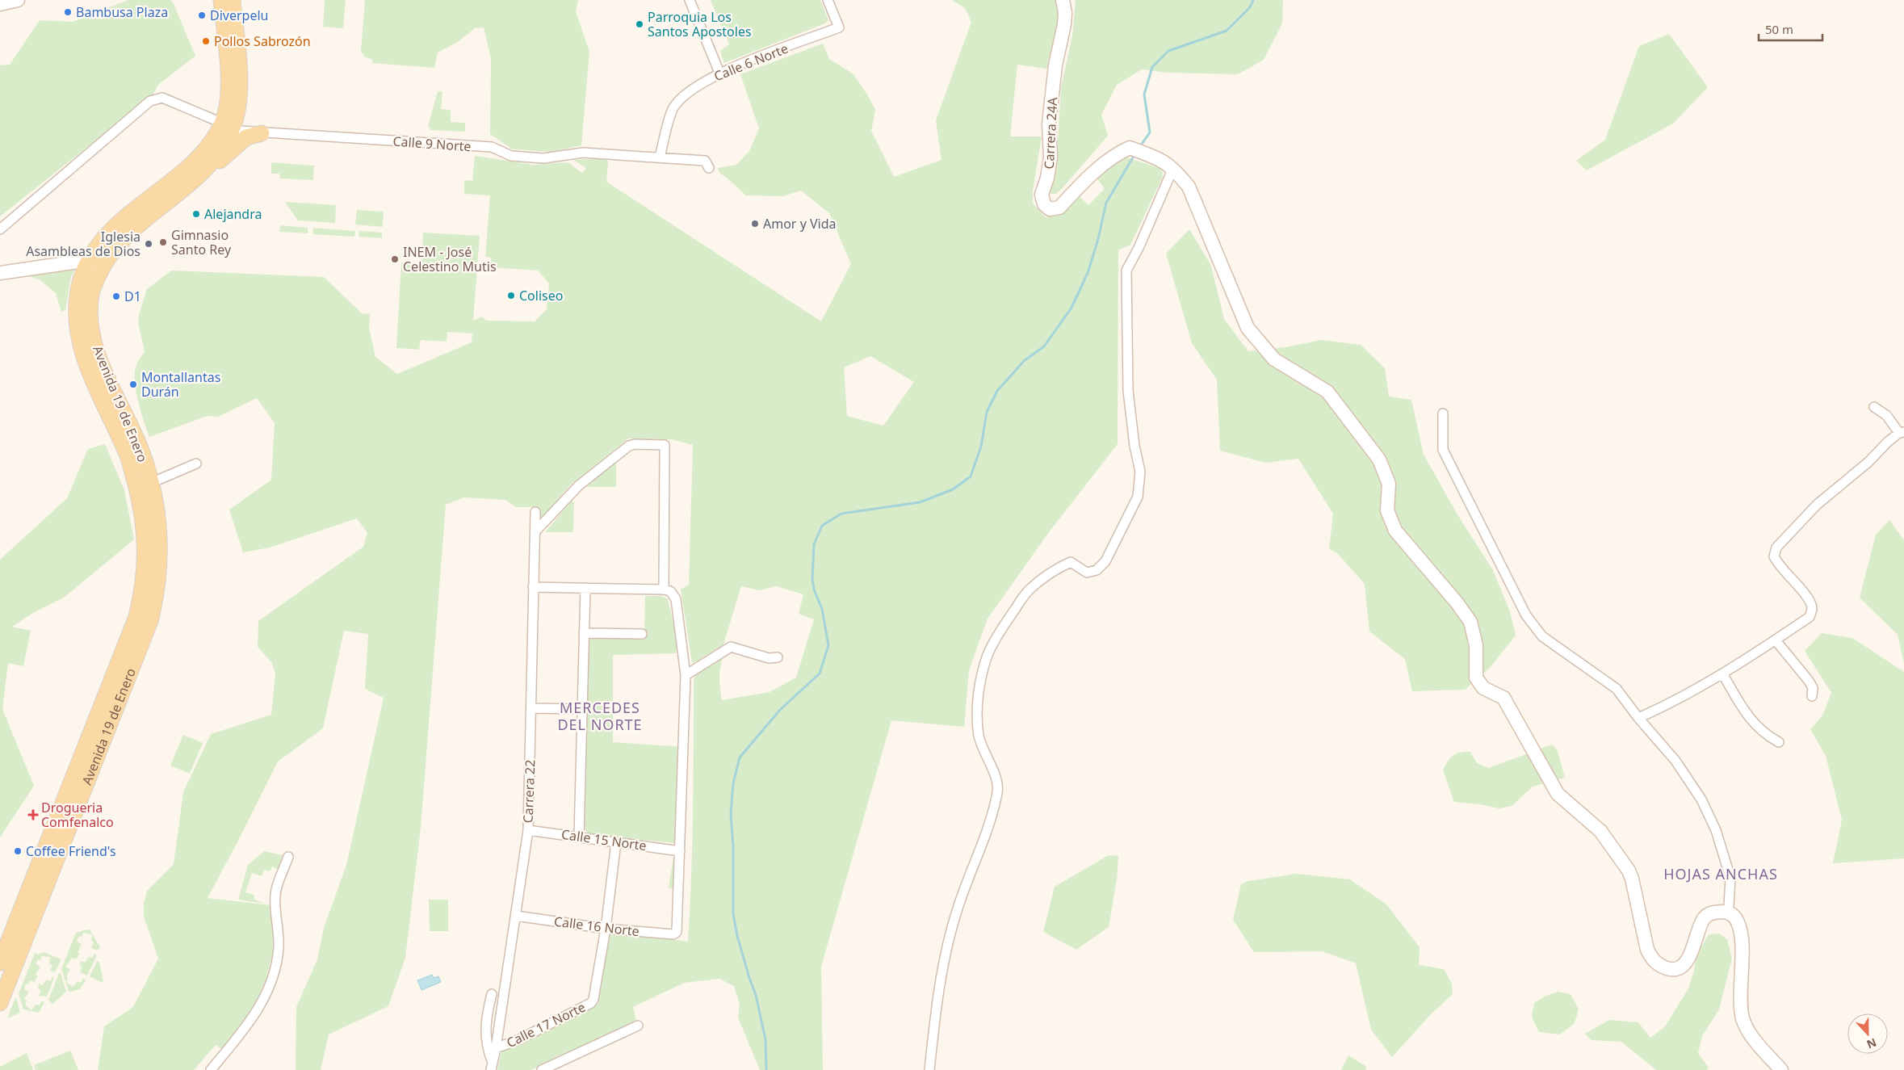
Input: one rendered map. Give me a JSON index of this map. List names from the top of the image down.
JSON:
{
  "streets": {
    "main road": ["Avenida 19 de Enero"],
    "street": [
      "Calle 6 Norte",
      "Carrera 24A",
      "Calle 9 Norte",
      "Carrera 22",
      "Calle 15 Norte",
      "Calle 16 Norte",
      "Calle 17 Norte"
    ]
  },
  "crossings": [
    ["Calle 6 Norte", "Calle 9 Norte"],
    ["Calle 9 Norte", "Avenida 19 de Enero"],
    ["Carrera 22", "Calle 15 Norte"],
    ["Carrera 22", "Calle 16 Norte"],
    ["Carrera 22", "Calle 17 Norte"],
    ["Calle 15 Norte", "Calle 16 Norte"],
    ["Calle 16 Norte", "Calle 17 Norte"]
  ],
  "districts": ["MERCEDES DEL NORTE", "HOJAS ANCHAS"],
  "places": {
    "other": [
      "Bambusa Plaza",
      "Diverpelu",
      "Parroquia Los Santos Apostoles",
      "Pollos Sabrozón",
      "Alejandra",
      "Amor y Vida",
      "Gimnasio Santo Rey",
      "Iglesia Asambleas de Dios",
      "INEM - José Celestino Mutis",
      "Coliseo",
      "D1",
      "Montallantas Durán",
      "Coffee Friend's"
    ],
    "health": ["Drogueria Comfenalco"]
  },
  "scale_bar": "50 m",
  "north": "bottom"
}
